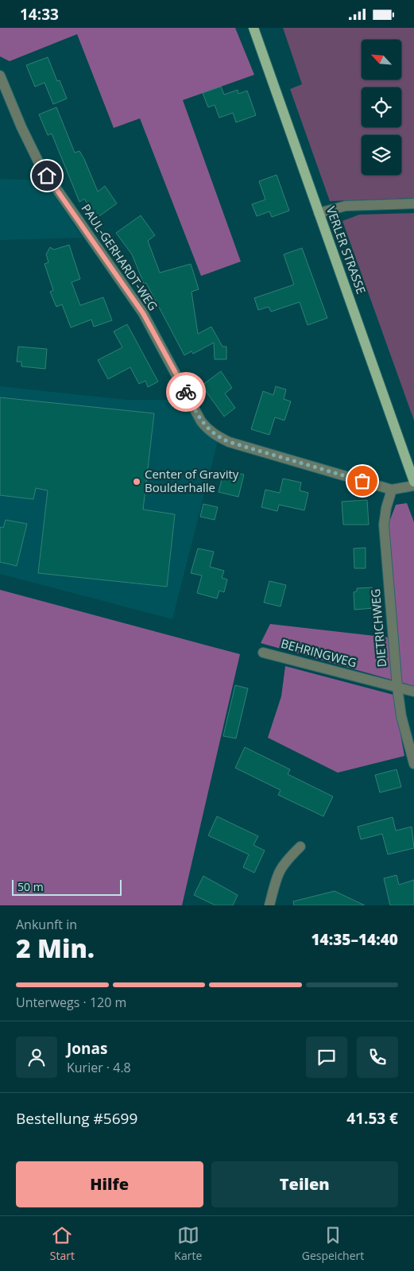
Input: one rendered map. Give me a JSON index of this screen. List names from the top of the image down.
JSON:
{
  "streets": {
    "main road": ["VERLER STRASSE"],
    "street": ["PAUL-GERHARDT-WEG", "DIETRICHWEG", "BEHRINGWEG"]
  },
  "crossings": [
    ["PAUL-GERHARDT-WEG", "DIETRICHWEG"],
    ["DIETRICHWEG", "BEHRINGWEG"]
  ],
  "places": ["Center of Gravity Boulderhalle"],
  "scale_bar": "50 m",
  "north": "top left",
  "page": {
    "status": "14:33",
    "scale": "50 m",
    "heading": ["2 Min.", "Ankunft in", "14:35–14:40"],
    "panel": [
      "Jonas",
      "Kurier · 4.8",
      "Bestellung #5699",
      "41.53 €"
    ],
    "bar": "Unterwegs · 120 m",
    "buttons": ["Hilfe", "Teilen"],
    "tabs": ["Start", "Karte", "Gespeichert"]
  }
}
